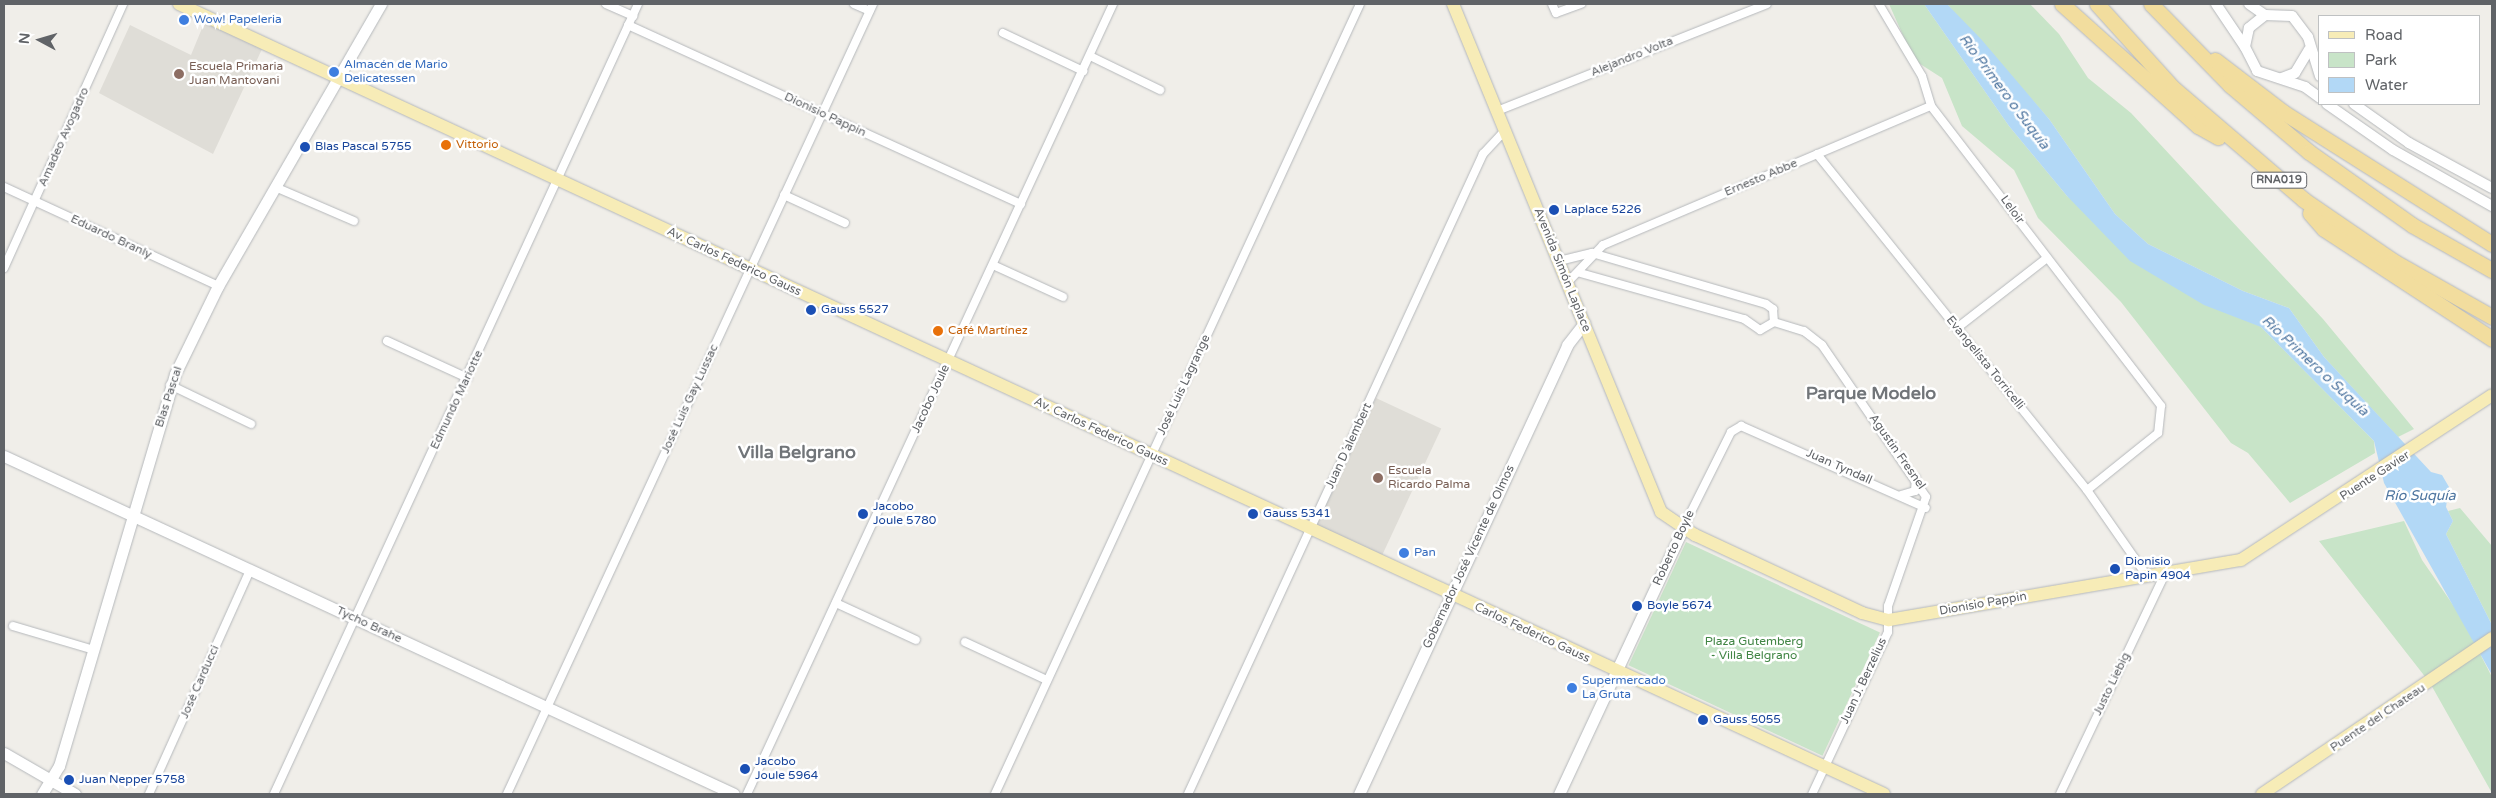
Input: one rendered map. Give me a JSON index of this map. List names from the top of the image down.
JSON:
{
  "streets": {
    "highway": ["RNA019"],
    "main road": [
      "Dionisio Pappin",
      "Av. Carlos Federico Gauss",
      "Avenida Simón Laplace",
      "Blas Pascal",
      "Puente Gavier",
      "Roberto Boyle",
      "Gobernador José Vicente de Olmos",
      "Tycho Brahe",
      "Carlos Federico Gauss",
      "Puente del Chateau"
    ],
    "street": [
      "Alejandro Volta",
      "Amadeo Avogadro",
      "Ernesto Abbe",
      "Leloir",
      "Eduardo Branly",
      "Evangelista Torricelli",
      "José Luis Lagrange",
      "José Luis Gay Lussac",
      "Jacobo Joule",
      "Edmundo Mariotte",
      "Juan D´alembert",
      "Agustin Fresnel",
      "Juan Tyndall",
      "Juan J. Berzelius",
      "José Carducci",
      "Justo Liebig"
    ]
  },
  "crossings": [
    ["Alejandro Volta", "Avenida Simón Laplace"],
    ["Dionisio Pappin", "Avenida Simón Laplace"],
    ["Dionisio Pappin", "Evangelista Torricelli"],
    ["Dionisio Pappin", "José Luis Gay Lussac"],
    ["Dionisio Pappin", "Jacobo Joule"],
    ["Dionisio Pappin", "Edmundo Mariotte"],
    ["Dionisio Pappin", "Puente Gavier"],
    ["Dionisio Pappin", "Roberto Boyle"],
    ["Dionisio Pappin", "Juan J. Berzelius"],
    ["Dionisio Pappin", "Justo Liebig"],
    ["Amadeo Avogadro", "Eduardo Branly"],
    ["Ernesto Abbe", "Leloir"],
    ["Ernesto Abbe", "Avenida Simón Laplace"],
    ["Ernesto Abbe", "Evangelista Torricelli"],
    ["Leloir", "Evangelista Torricelli"],
    ["Eduardo Branly", "Blas Pascal"],
    ["Av. Carlos Federico Gauss", "José Luis Lagrange"],
    ["Av. Carlos Federico Gauss", "Blas Pascal"],
    ["Av. Carlos Federico Gauss", "José Luis Gay Lussac"],
    ["Av. Carlos Federico Gauss", "Jacobo Joule"],
    ["Av. Carlos Federico Gauss", "Edmundo Mariotte"],
    ["Av. Carlos Federico Gauss", "Juan D´alembert"],
    ["Av. Carlos Federico Gauss", "Gobernador José Vicente de Olmos"],
    ["Av. Carlos Federico Gauss", "Carlos Federico Gauss"],
    ["Avenida Simón Laplace", "Juan D´alembert"],
    ["Avenida Simón Laplace", "Roberto Boyle"],
    ["Avenida Simón Laplace", "Gobernador José Vicente de Olmos"],
    ["Blas Pascal", "Tycho Brahe"],
    ["José Luis Gay Lussac", "Tycho Brahe"],
    ["Edmundo Mariotte", "Tycho Brahe"],
    ["Agustin Fresnel", "Juan Tyndall"],
    ["Agustin Fresnel", "Juan J. Berzelius"],
    ["Juan Tyndall", "Roberto Boyle"],
    ["Juan Tyndall", "Juan J. Berzelius"],
    ["Roberto Boyle", "Carlos Federico Gauss"],
    ["Gobernador José Vicente de Olmos", "Carlos Federico Gauss"],
    ["Tycho Brahe", "José Carducci"],
    ["Carlos Federico Gauss", "Juan J. Berzelius"]
  ],
  "districts": ["Parque Modelo", "Villa Belgrano"],
  "water": ["Río Primero o Suquía", "Río Suquía"],
  "parks": ["Plaza Gutemberg - Villa Belgrano"],
  "places": [
    "Wow! Papeleria",
    "Almacén de Mario Delicatessen",
    "Escuela Primaria Juan Mantovani",
    "Vittorio",
    "Blas Pascal 5755",
    "Laplace 5226",
    "Gauss 5527",
    "Café Martínez",
    "Escuela Ricardo Palma",
    "Jacobo Joule 5780",
    "Gauss 5341",
    "Pan",
    "Dionisio Papin 4904",
    "Boyle 5674",
    "Supermercado La Gruta",
    "Gauss 5055",
    "Jacobo Joule 5964",
    "Juan Nepper 5758"
  ],
  "legend": ["Road", "Park", "Water"],
  "north": "left"
}
